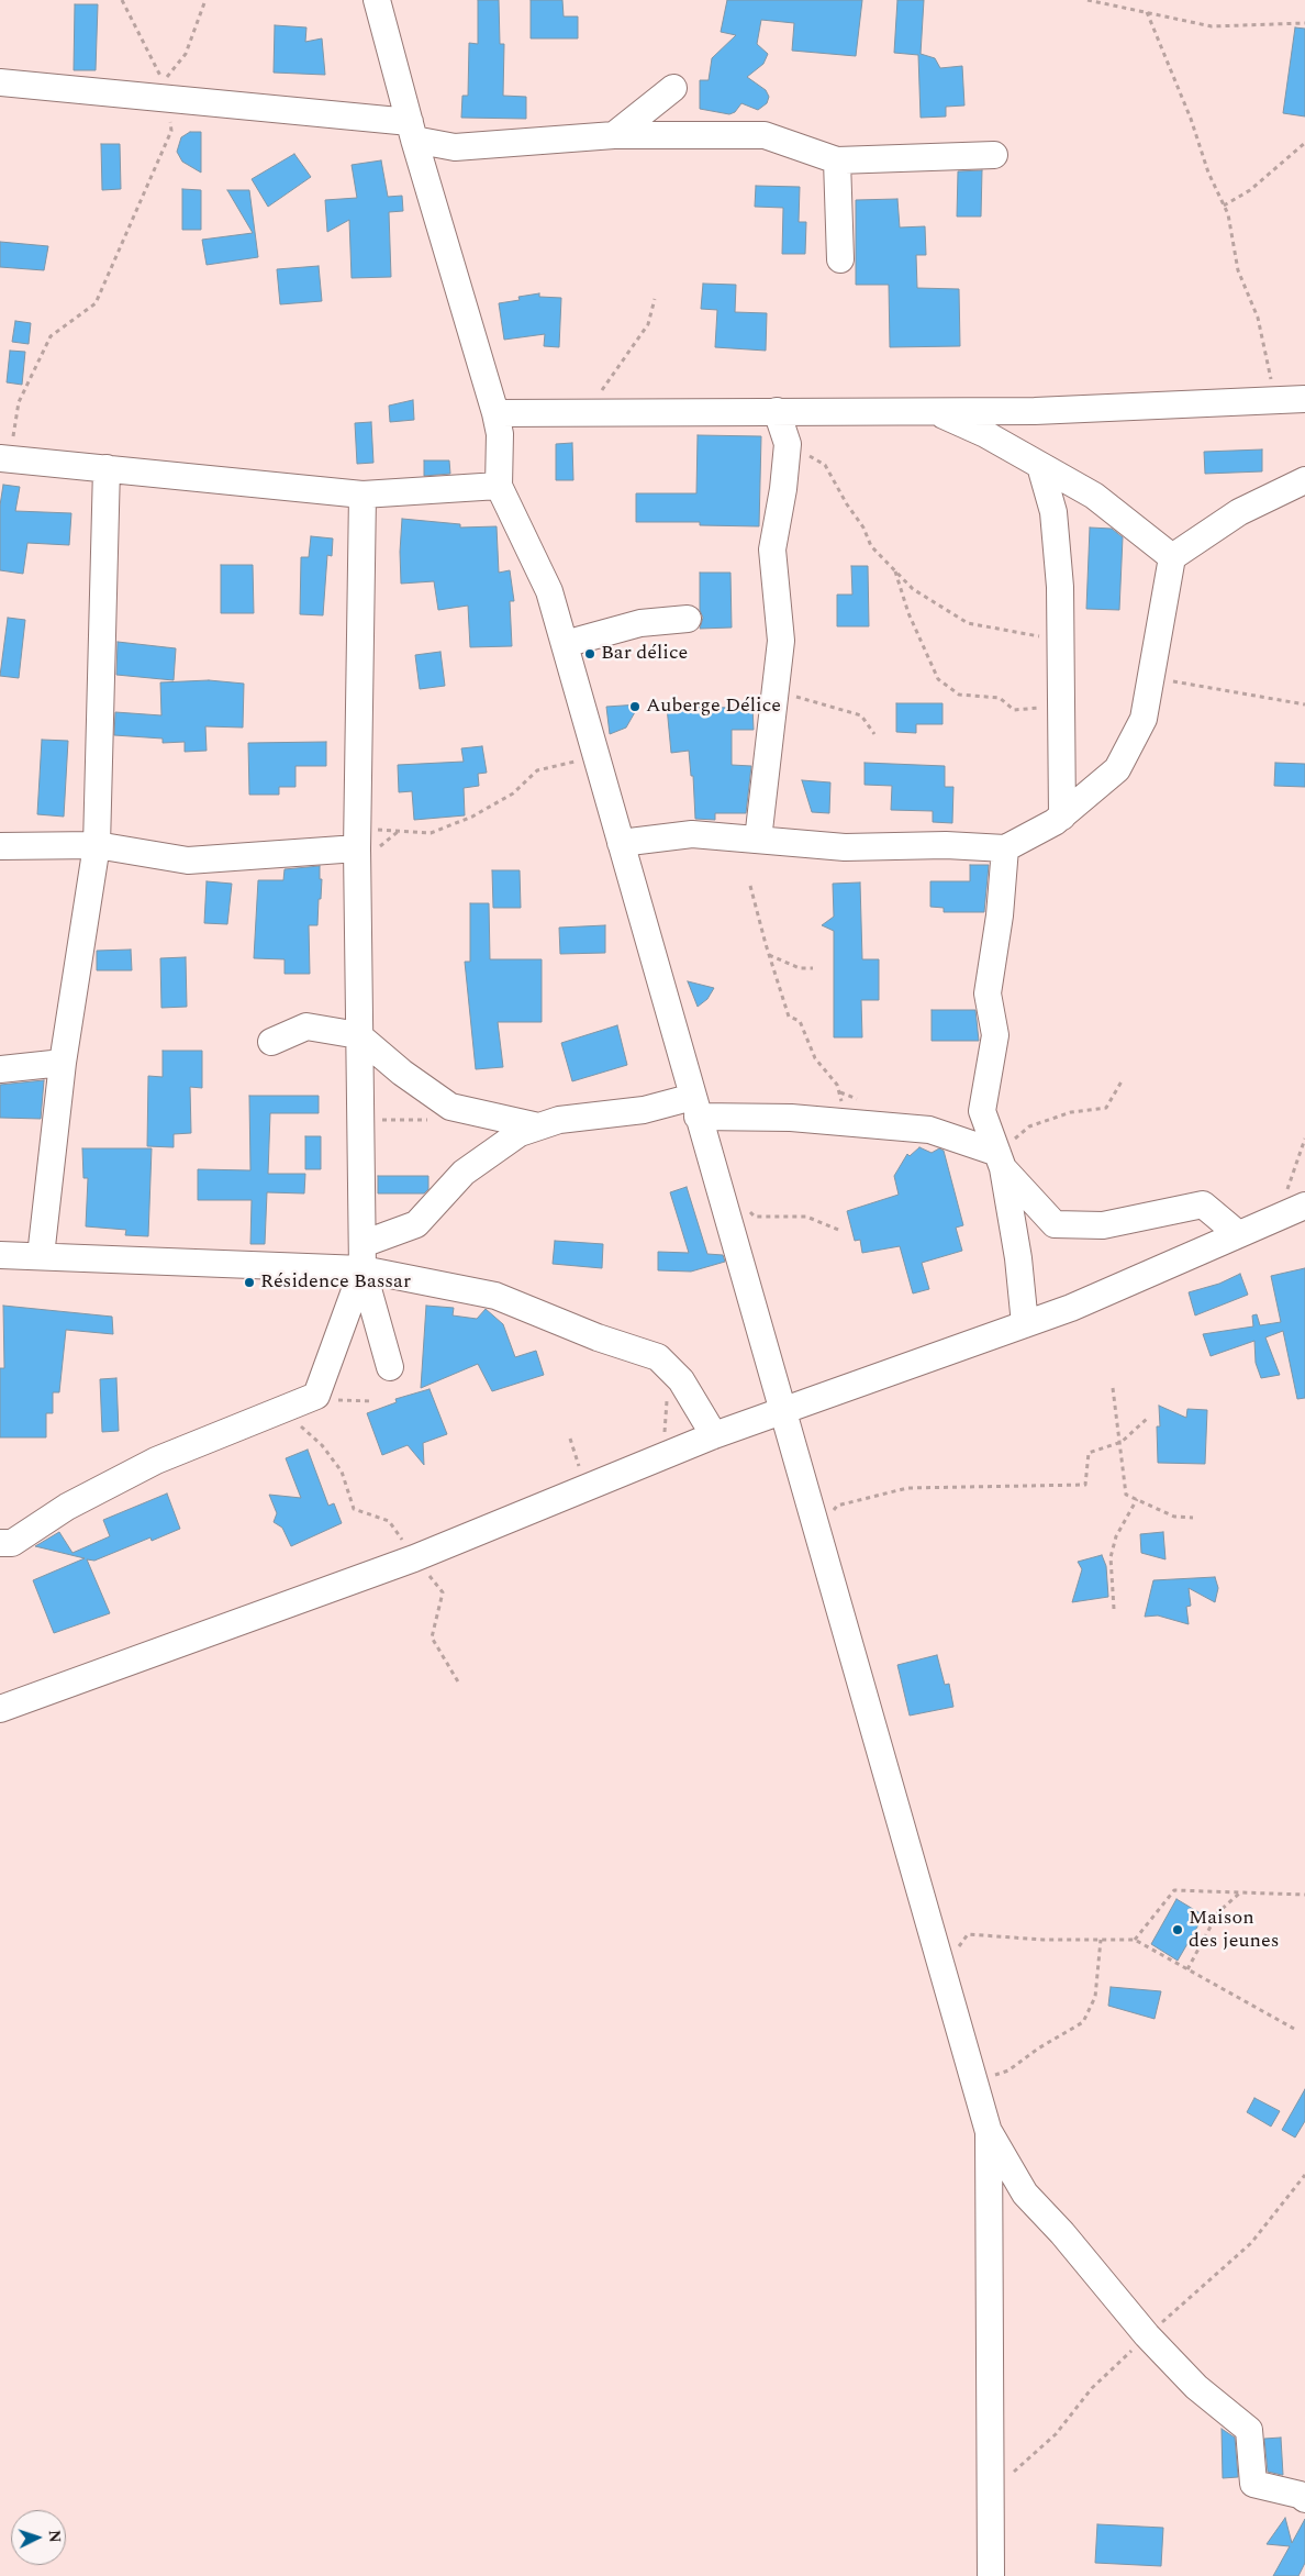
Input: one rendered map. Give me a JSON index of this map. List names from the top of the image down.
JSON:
{
  "places": [
    "Bar délice",
    "Auberge Délice",
    "Résidence Bassar",
    "Maison des jeunes"
  ],
  "north": "right"
}
